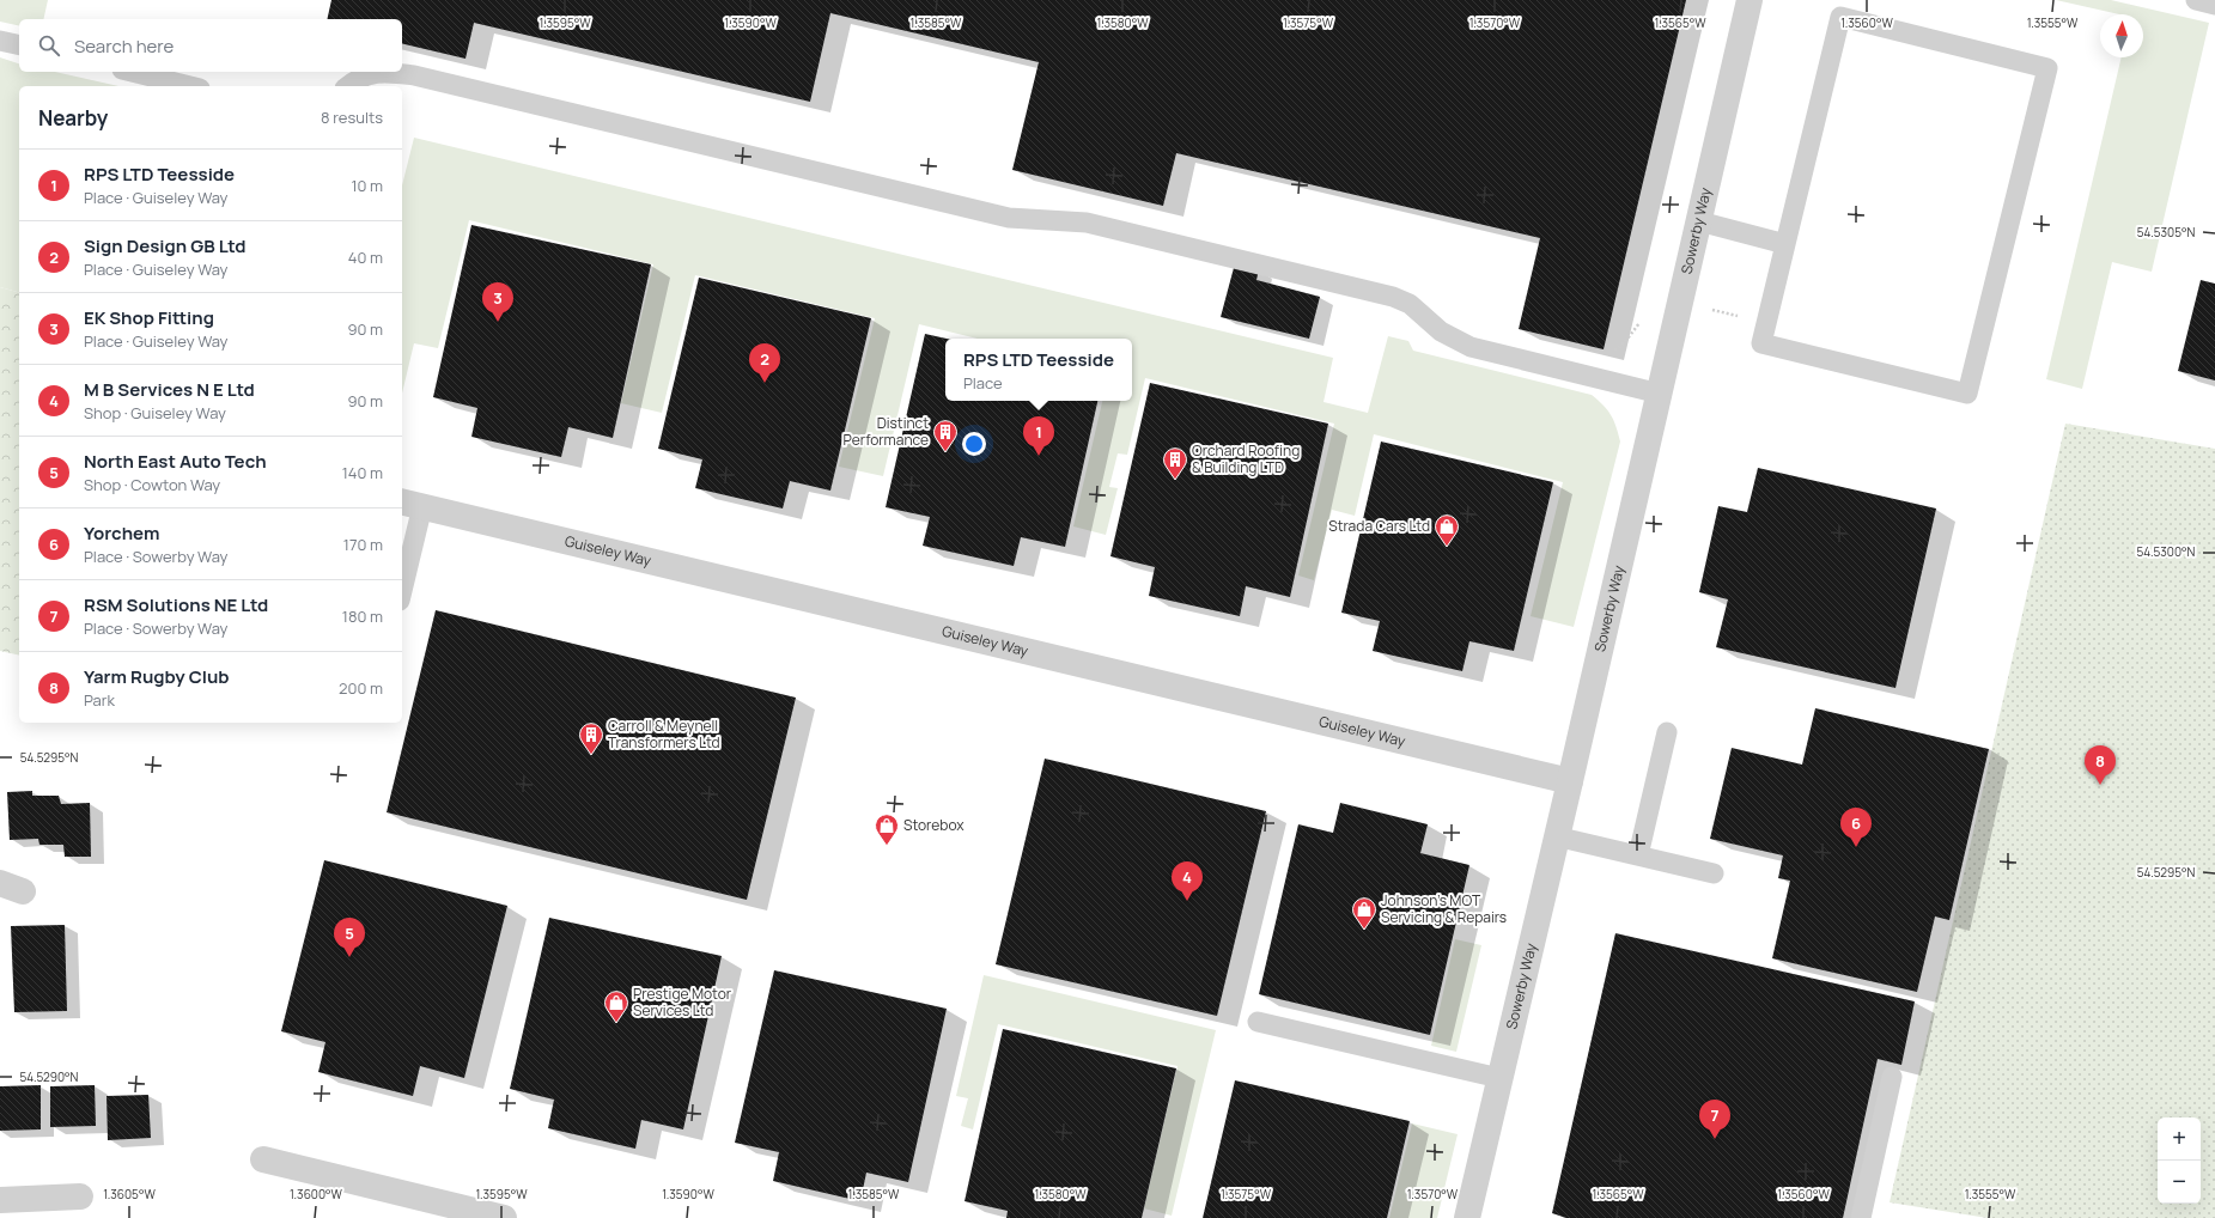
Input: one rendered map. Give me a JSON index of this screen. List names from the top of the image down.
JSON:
{
  "streets": {
    "street": ["Sowerby Way", "Guiseley Way"]
  },
  "crossings": [
    ["Sowerby Way", "Guiseley Way"]
  ],
  "places": {
    "building": ["Distinct Performance", "Orchard Roofing & Building LTD", "Carroll & Meynell Transformers Ltd"],
    "shop": [
      "Strada Cars Ltd",
      "Storebox",
      "Johnson's MOT Servicing & Repairs",
      "Prestige Motor Services Ltd"
    ]
  },
  "north": "top",
  "page": {
    "search": "Search here",
    "heading": ["Nearby", "8 results"],
    "list": [
      {
        "mark": "1",
        "name": "RPS LTD Teesside",
        "note": "Place · Guiseley Way",
        "value": "10 m"
      },
      {
        "mark": "2",
        "name": "Sign Design GB Ltd",
        "note": "Place · Guiseley Way",
        "value": "40 m"
      },
      {
        "mark": "3",
        "name": "EK Shop Fitting",
        "note": "Place · Guiseley Way",
        "value": "90 m"
      },
      {
        "mark": "4",
        "name": "M B Services N E Ltd",
        "note": "Shop · Guiseley Way",
        "value": "90 m"
      },
      {
        "mark": "5",
        "name": "North East Auto Tech",
        "note": "Shop · Cowton Way",
        "value": "140 m"
      },
      {
        "mark": "6",
        "name": "Yorchem",
        "note": "Place · Sowerby Way",
        "value": "170 m"
      },
      {
        "mark": "7",
        "name": "RSM Solutions NE Ltd",
        "note": "Place · Sowerby Way",
        "value": "180 m"
      },
      {
        "mark": "8",
        "name": "Yarm Rugby Club",
        "note": "Park",
        "value": "200 m"
      }
    ],
    "pins": [
      "3",
      "2",
      "1",
      "8",
      "6",
      "4",
      "5",
      "7"
    ],
    "popup": ["RPS LTD Teesside", "Place"],
    "map_buttons": ["+", "−"]
  },
  "coordinates": [
    "1.3595°W",
    "1.3590°W",
    "1.3585°W",
    "1.3580°W",
    "1.3575°W",
    "1.3570°W",
    "1.3565°W",
    "1.3560°W",
    "1.3555°W",
    "54.5305°N",
    "54.5300°N",
    "54.5295°N",
    "54.5290°N",
    "1.3605°W",
    "1.3600°W"
  ]
}
